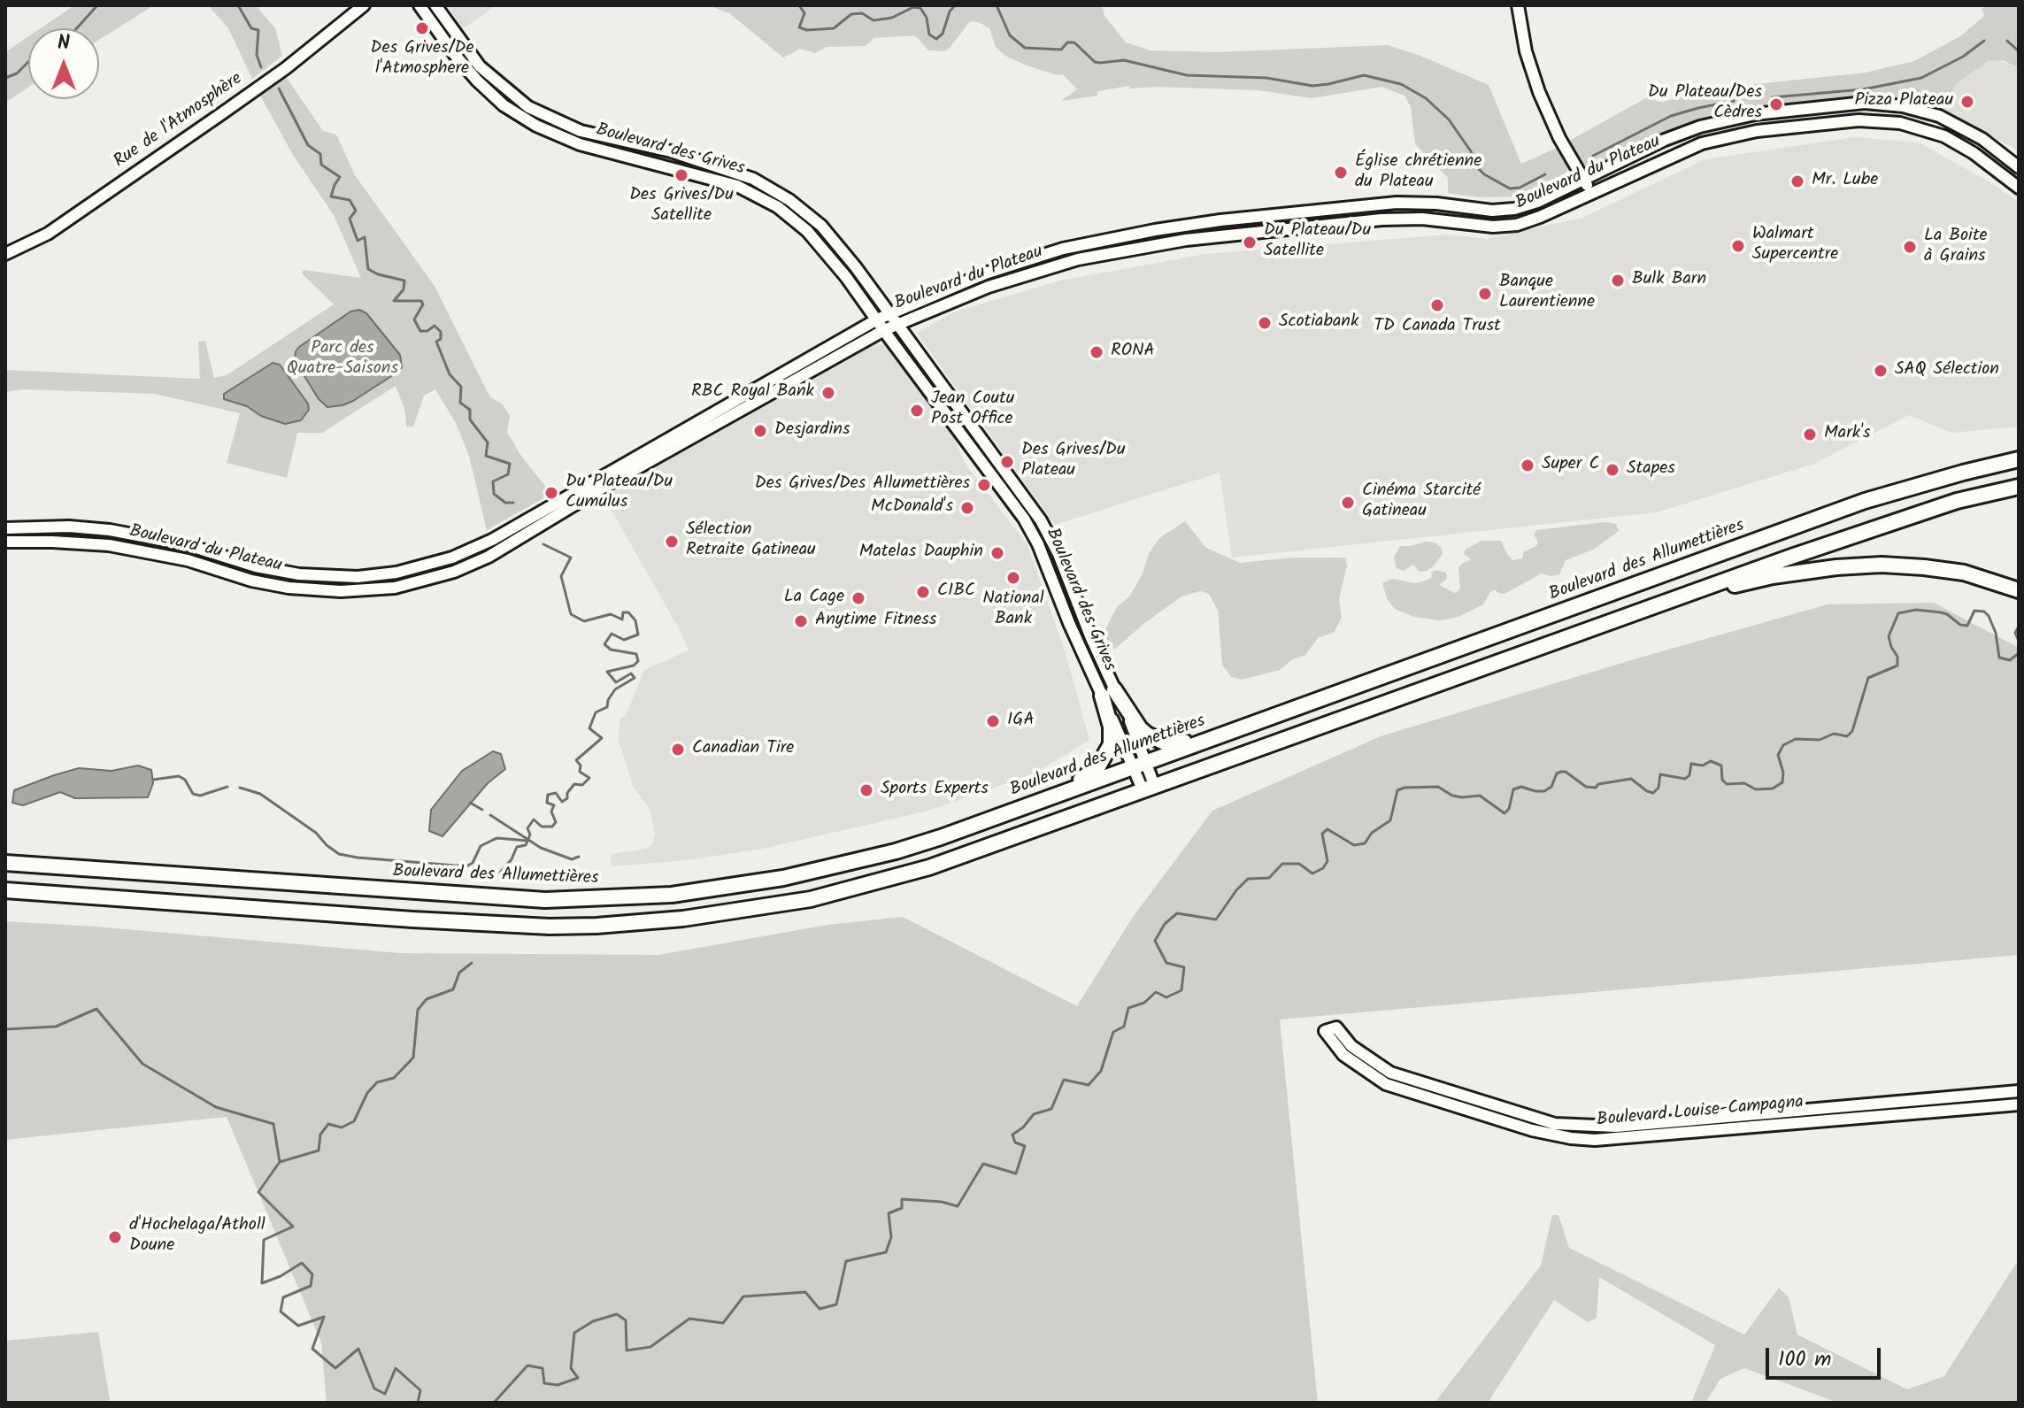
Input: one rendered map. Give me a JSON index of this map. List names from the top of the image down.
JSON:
{
  "streets": {
    "highway": ["Boulevard des Allumettières"],
    "main road": [
      "Rue de l'Atmosphère",
      "Boulevard des Grives",
      "Boulevard du Plateau",
      "Boulevard Louise-Campagna"
    ]
  },
  "crossings": [
    ["Boulevard des Grives", "Boulevard du Plateau"],
    ["Boulevard des Grives", "Boulevard des Allumettières"]
  ],
  "parks": ["Parc des Quatre-Saisons"],
  "places": [
    "Des Grives/De l'Atmosphere",
    "Pizza Plateau",
    "Du Plateau/Des Cèdres",
    "Église chrétienne du Plateau",
    "Des Grives/Du Satellite",
    "Mr. Lube",
    "Du Plateau/Du Satellite",
    "Walmart Supercentre",
    "La Boite à Grains",
    "Bulk Barn",
    "Banque Laurentienne",
    "TD Canada Trust",
    "Scotiabank",
    "RONA",
    "SAQ Sélection",
    "RBC Royal Bank",
    "Jean Coutu Post Office",
    "Desjardins",
    "Mark's",
    "Des Grives/Du Plateau",
    "Super C",
    "Stapes",
    "Des Grives/Des Allumettières",
    "Du Plateau/Du Cumulus",
    "Cinéma Starcité Gatineau",
    "McDonald's",
    "Sélection Retraite Gatineau",
    "Matelas Dauphin",
    "National Bank",
    "CIBC",
    "La Cage",
    "Anytime Fitness",
    "IGA",
    "Canadian Tire",
    "Sports Experts",
    "d'Hochelaga/Atholl Doune"
  ],
  "scale_bar": "100 m",
  "north": "top"
}
